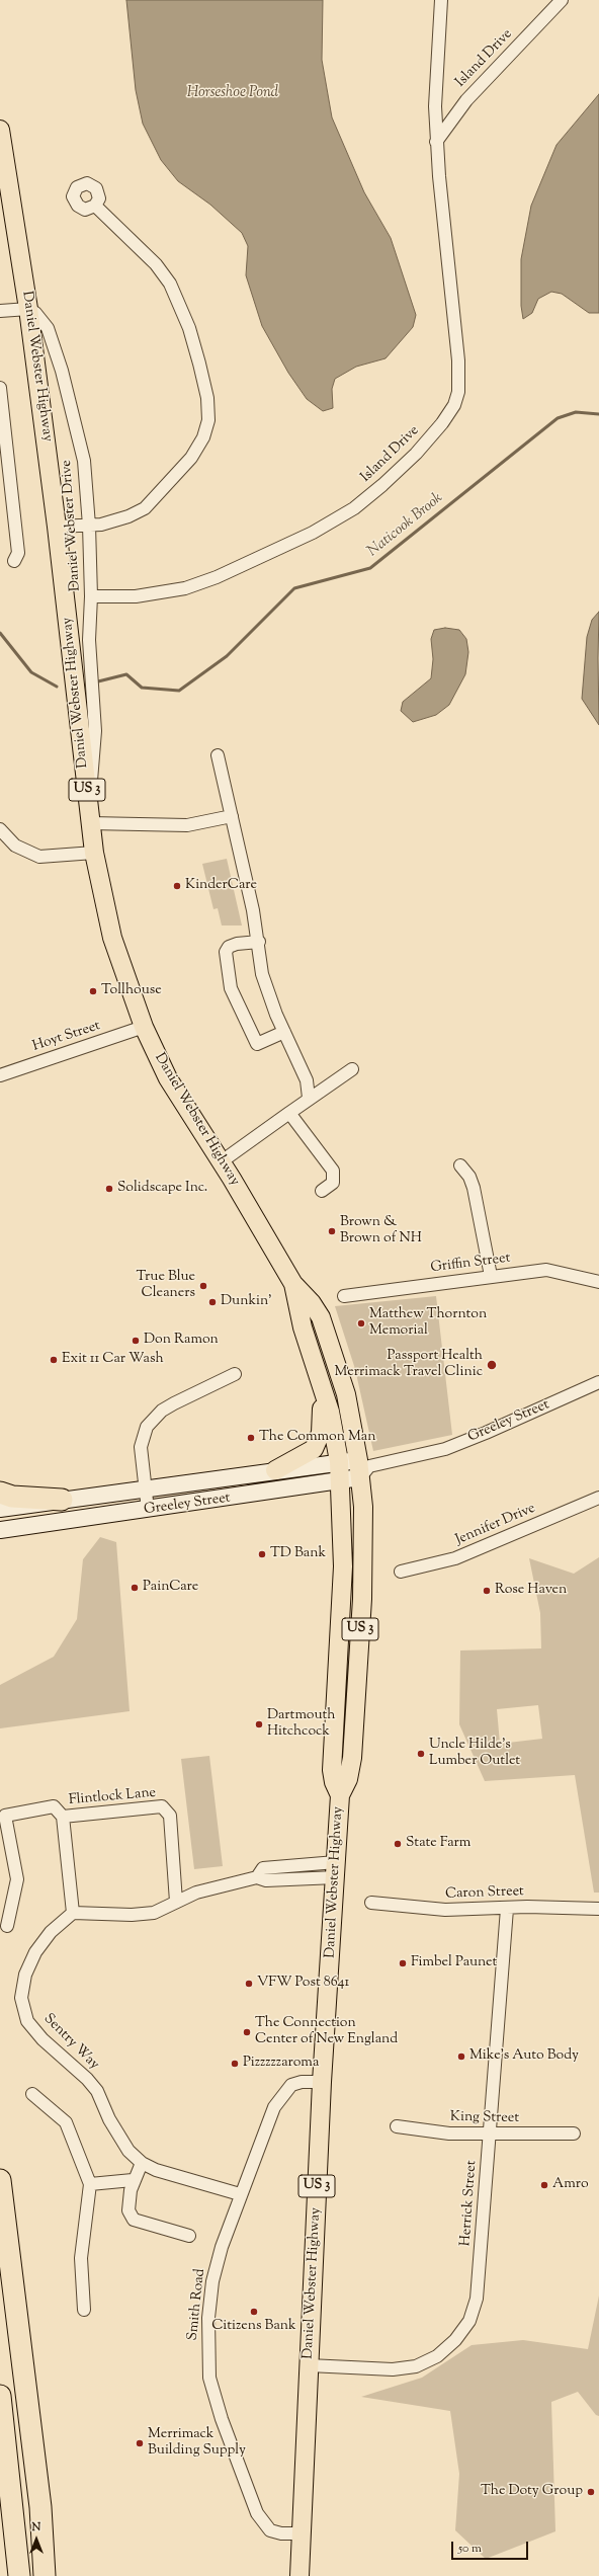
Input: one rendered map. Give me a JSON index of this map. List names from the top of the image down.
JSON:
{
  "streets": {
    "main road": ["Daniel Webster Highway", "US 3", "Greeley Street"],
    "street": [
      "Island Drive",
      "Daniel Webster Drive",
      "Hoyt Street",
      "Griffin Street",
      "Jennifer Drive",
      "Flintlock Lane",
      "Caron Street",
      "Sentry Way",
      "King Street",
      "Herrick Street",
      "Smith Road"
    ]
  },
  "crossings": [
    ["Island Drive", "Daniel Webster Drive"],
    ["Daniel Webster Highway", "Daniel Webster Drive"],
    ["Daniel Webster Highway", "Hoyt Street"],
    ["Daniel Webster Highway", "Greeley Street"],
    ["Daniel Webster Highway", "Herrick Street"],
    ["Daniel Webster Highway", "Smith Road"],
    ["Caron Street", "Herrick Street"],
    ["Sentry Way", "Smith Road"],
    ["King Street", "Herrick Street"]
  ],
  "water": ["Horseshoe Pond", "Naticook Brook"],
  "places": [
    "KinderCare",
    "Tollhouse",
    "Solidscape Inc.",
    "Brown & Brown of NH",
    "True Blue Cleaners",
    "Dunkin'",
    "Matthew Thornton Memorial",
    "Don Ramon",
    "Exit 11 Car Wash",
    "Passport Health Merrimack Travel Clinic",
    "The Common Man",
    "TD Bank",
    "PainCare",
    "Rose Haven",
    "Dartmouth Hitchcock",
    "Uncle Hilde's Lumber Outlet",
    "State Farm",
    "Fimbel Paunet",
    "VFW Post 8641",
    "The Connection Center of New England",
    "Mike's Auto Body",
    "Pizzzzzaroma",
    "Amro",
    "Citizens Bank",
    "Merrimack Building Supply",
    "The Doty Group"
  ],
  "scale_bar": "50 m",
  "north": "top"
}
